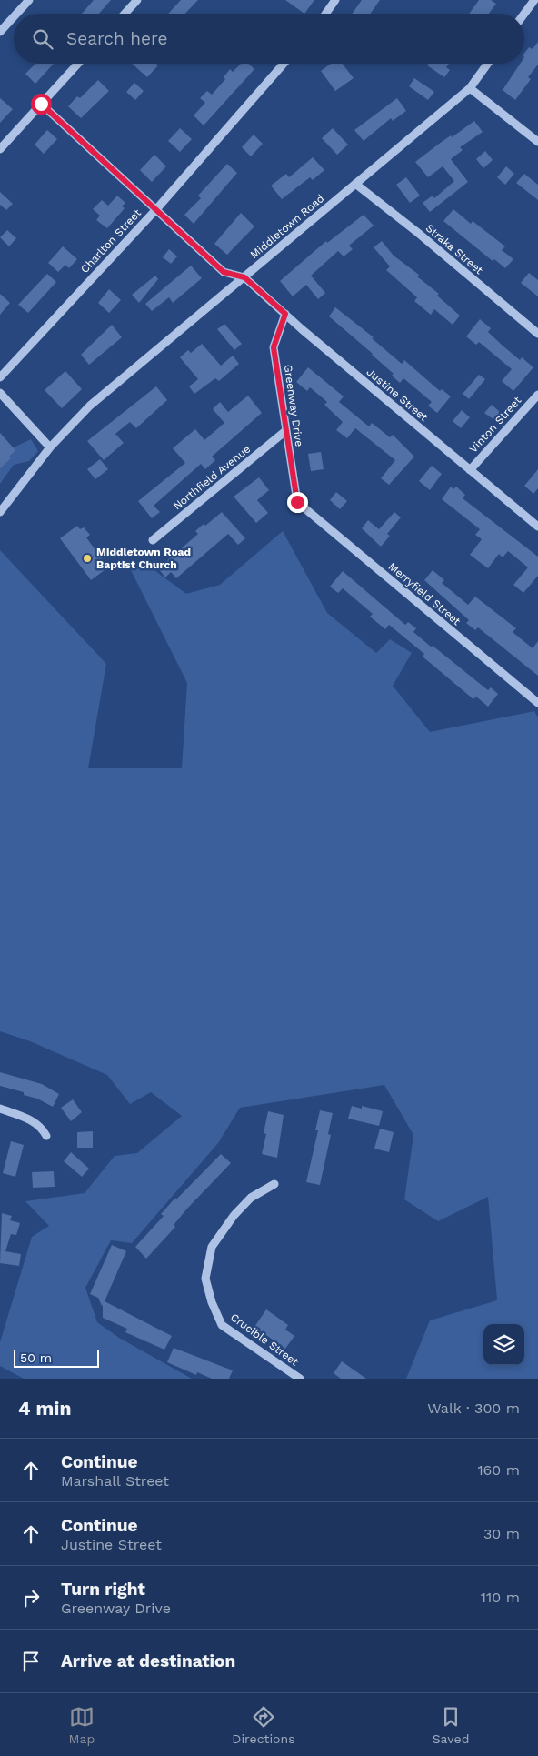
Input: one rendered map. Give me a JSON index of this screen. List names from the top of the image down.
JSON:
{
  "streets": {
    "street": [
      "Middletown Road",
      "Charlton Street",
      "Straka Street",
      "Justine Street",
      "Greenway Drive",
      "Vinton Street",
      "Northfield Avenue",
      "Merryfield Street",
      "Crucible Street"
    ]
  },
  "crossings": [
    ["Middletown Road", "Straka Street"],
    ["Middletown Road", "Justine Street"],
    ["Justine Street", "Greenway Drive"],
    ["Justine Street", "Vinton Street"],
    ["Greenway Drive", "Northfield Avenue"],
    ["Greenway Drive", "Merryfield Street"]
  ],
  "places": ["Middletown Road Baptist Church"],
  "scale_bar": "50 m",
  "page": {
    "search": "Search here",
    "scale": "50 m",
    "heading": ["4 min", "Walk · 300 m"],
    "list": [
      ["Continue", "Marshall Street", "160 m"],
      ["Continue", "Justine Street", "30 m"],
      ["Turn right", "Greenway Drive", "110 m"],
      "Arrive at destination"
    ],
    "nav": ["Map", "Directions", "Saved"]
  }
}
